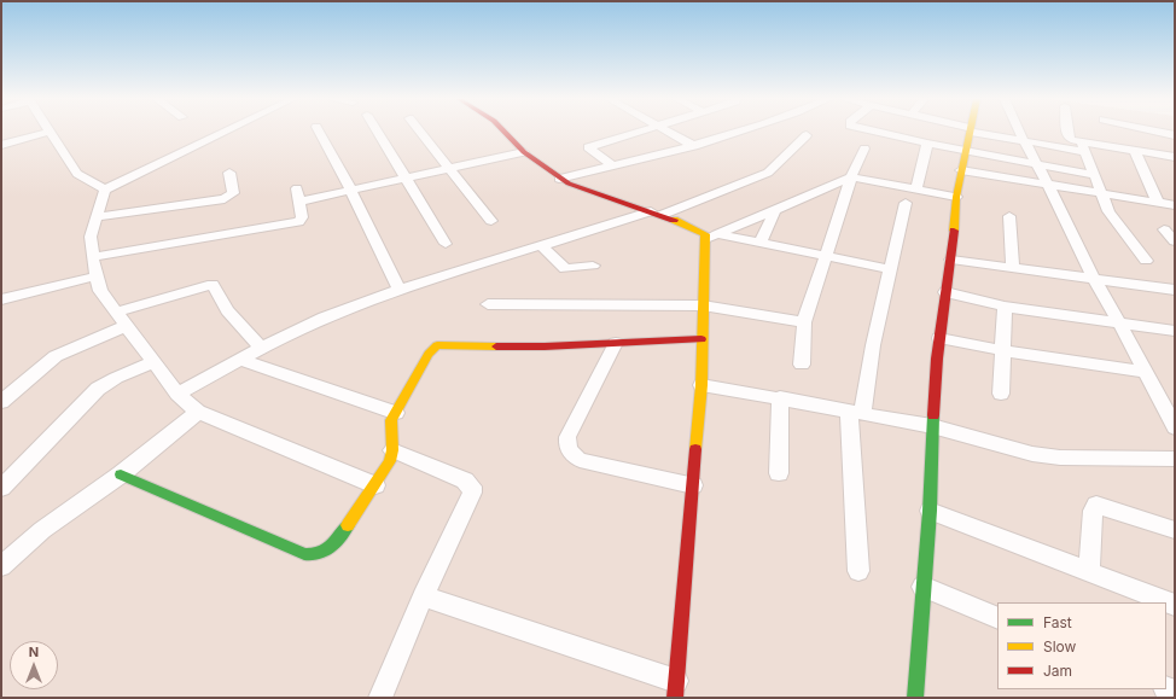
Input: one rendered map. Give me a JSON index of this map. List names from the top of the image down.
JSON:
{
  "legend": ["Fast", "Slow", "Jam"],
  "north": "top"
}
